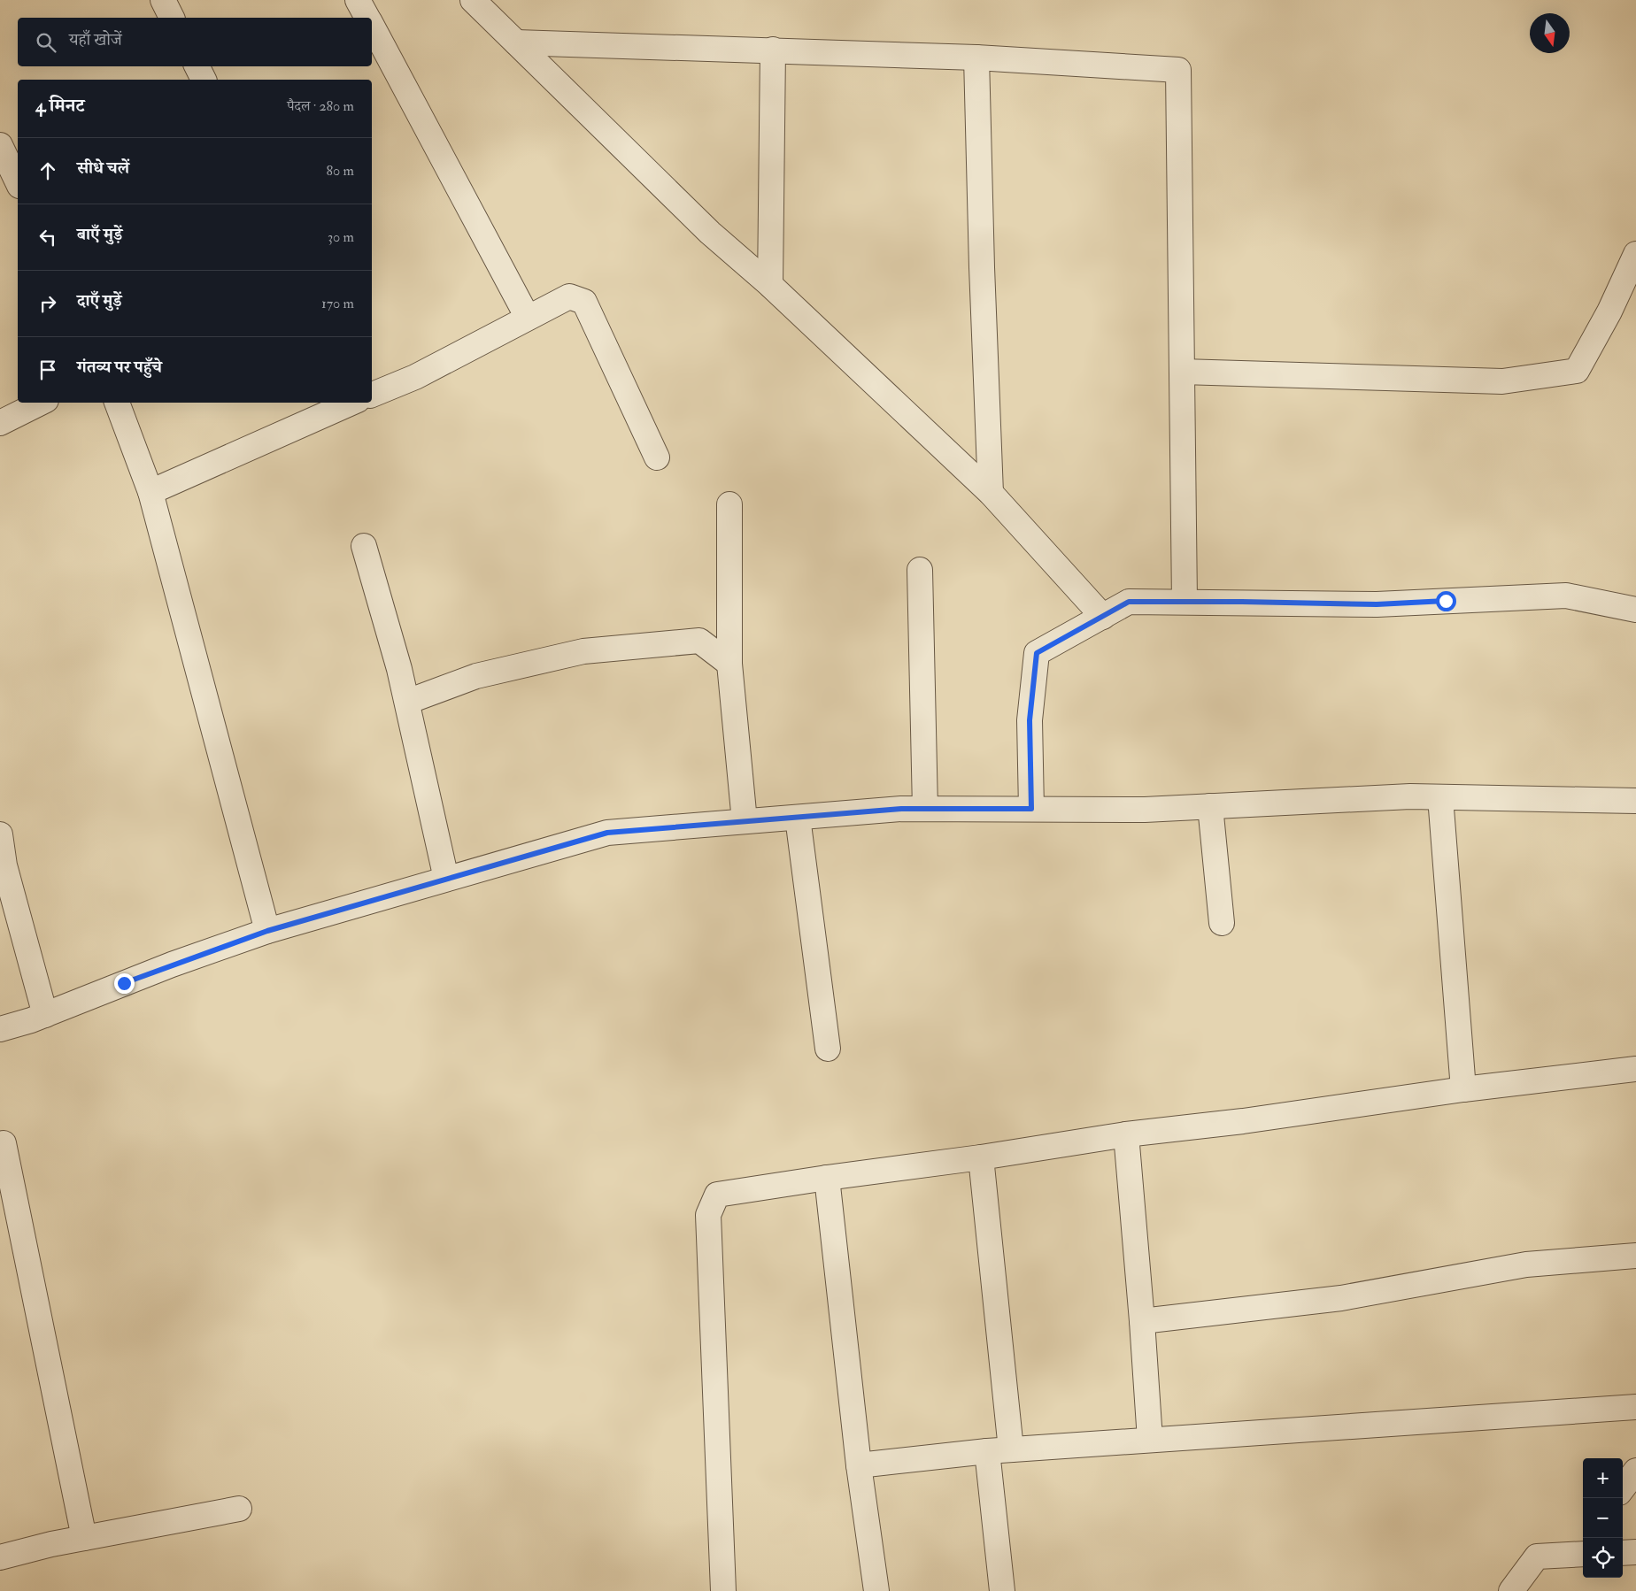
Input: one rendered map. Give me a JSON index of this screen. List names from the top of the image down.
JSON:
{
  "north": "bottom",
  "page": {
    "search": "यहाँ खोजें",
    "heading": ["4 मिनट", "पैदल · 280 m"],
    "list": [
      ["सीधे चलें", "80 m"],
      ["बाएँ मुड़ें", "30 m"],
      ["दाएँ मुड़ें", "170 m"],
      "गंतव्य पर पहुँचे"
    ],
    "map_buttons": ["+", "−"]
  }
}
